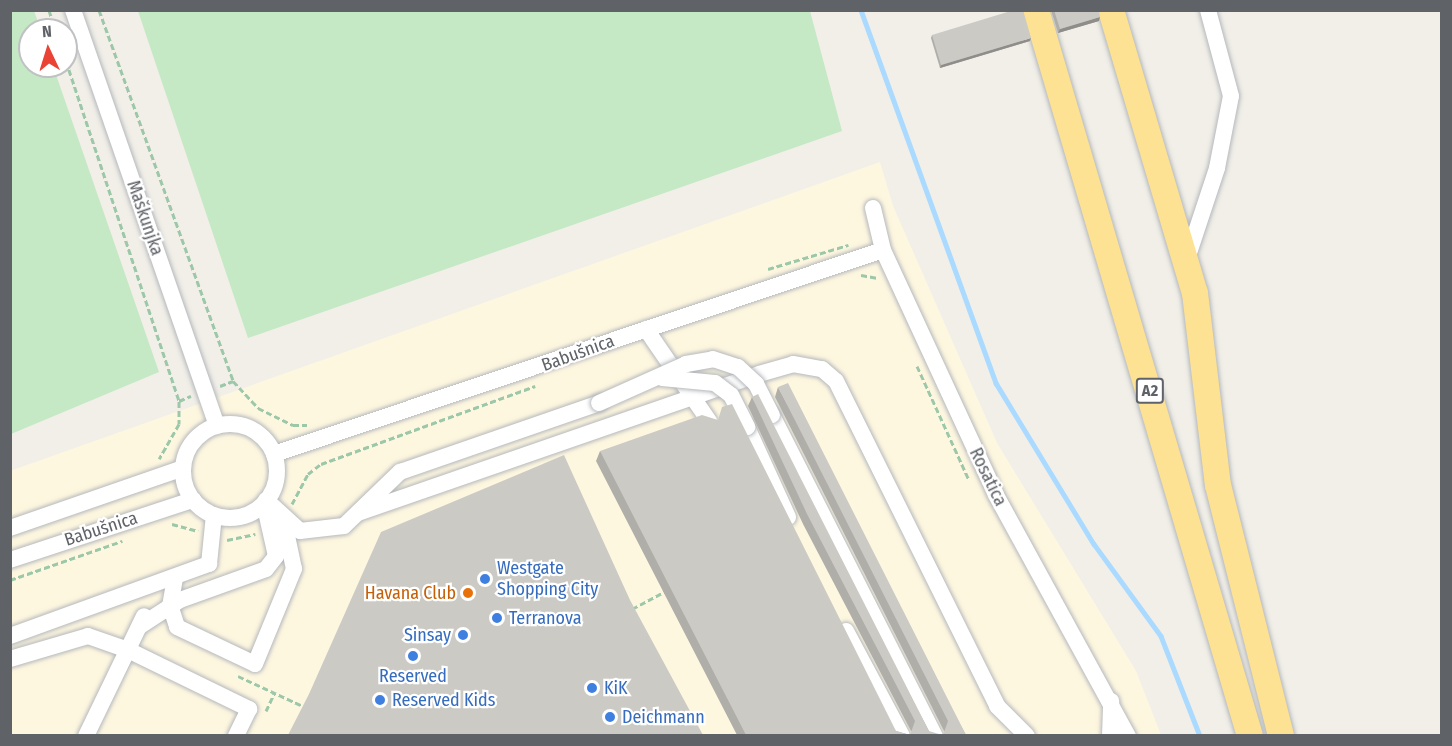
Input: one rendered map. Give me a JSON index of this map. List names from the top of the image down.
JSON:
{
  "streets": {
    "highway": ["A2"],
    "street": ["Maškunjka", "Babušnica", "Rosatica"]
  },
  "crossings": [
    ["Maškunjka", "Babušnica"],
    ["Babušnica", "Rosatica"]
  ],
  "places": [
    "Westgate Shopping City",
    "Havana Club",
    "Terranova",
    "Sinsay",
    "Reserved",
    "KiK",
    "Reserved Kids",
    "Deichmann"
  ],
  "north": "top"
}
